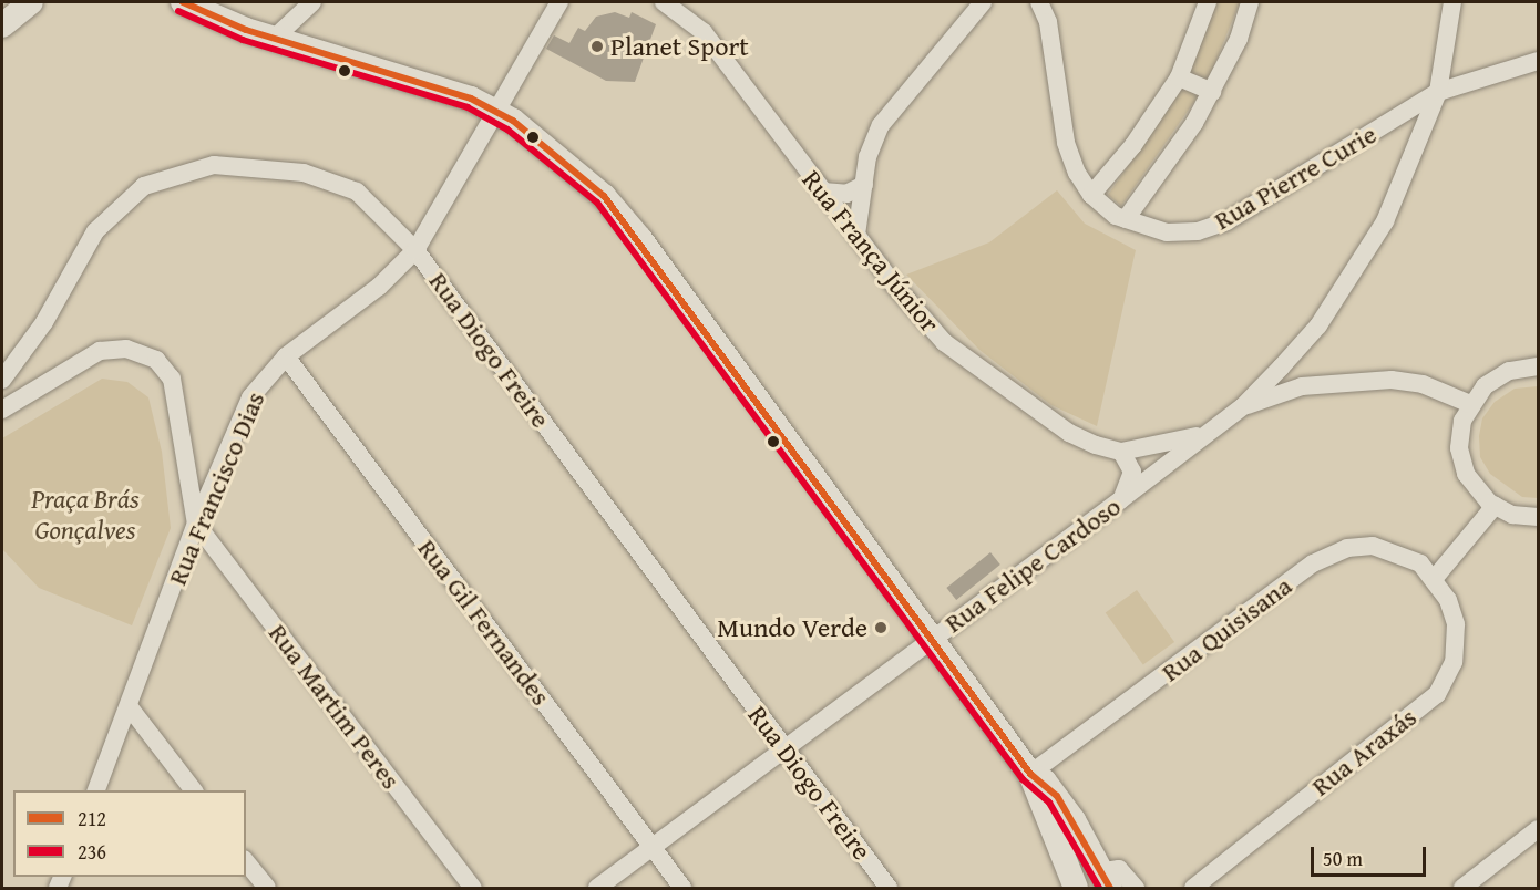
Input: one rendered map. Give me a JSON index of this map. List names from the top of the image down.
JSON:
{
  "streets": {
    "street": [
      "Rua Pierre Curie",
      "Rua França Júnior",
      "Rua Diogo Freire",
      "Rua Francisco Dias",
      "Rua Felipe Cardoso",
      "Rua Gil Fernandes",
      "Rua Quisisana",
      "Rua Martim Peres",
      "Rua Araxás"
    ]
  },
  "crossings": [
    ["Rua Pierre Curie", "Rua Felipe Cardoso"],
    ["Rua França Júnior", "Rua Felipe Cardoso"],
    ["Rua Diogo Freire", "Rua Francisco Dias"],
    ["Rua Diogo Freire", "Rua Felipe Cardoso"],
    ["Rua Francisco Dias", "Rua Gil Fernandes"],
    ["Rua Francisco Dias", "Rua Martim Peres"],
    ["Rua Felipe Cardoso", "Rua Gil Fernandes"],
    ["Rua Quisisana", "Rua Araxás"]
  ],
  "parks": ["Praça Brás Gonçalves"],
  "places": ["Planet Sport", "Mundo Verde"],
  "lines": ["transit line 212", "transit line 236"],
  "legend": ["212", "236"],
  "scale_bar": "50 m"
}
